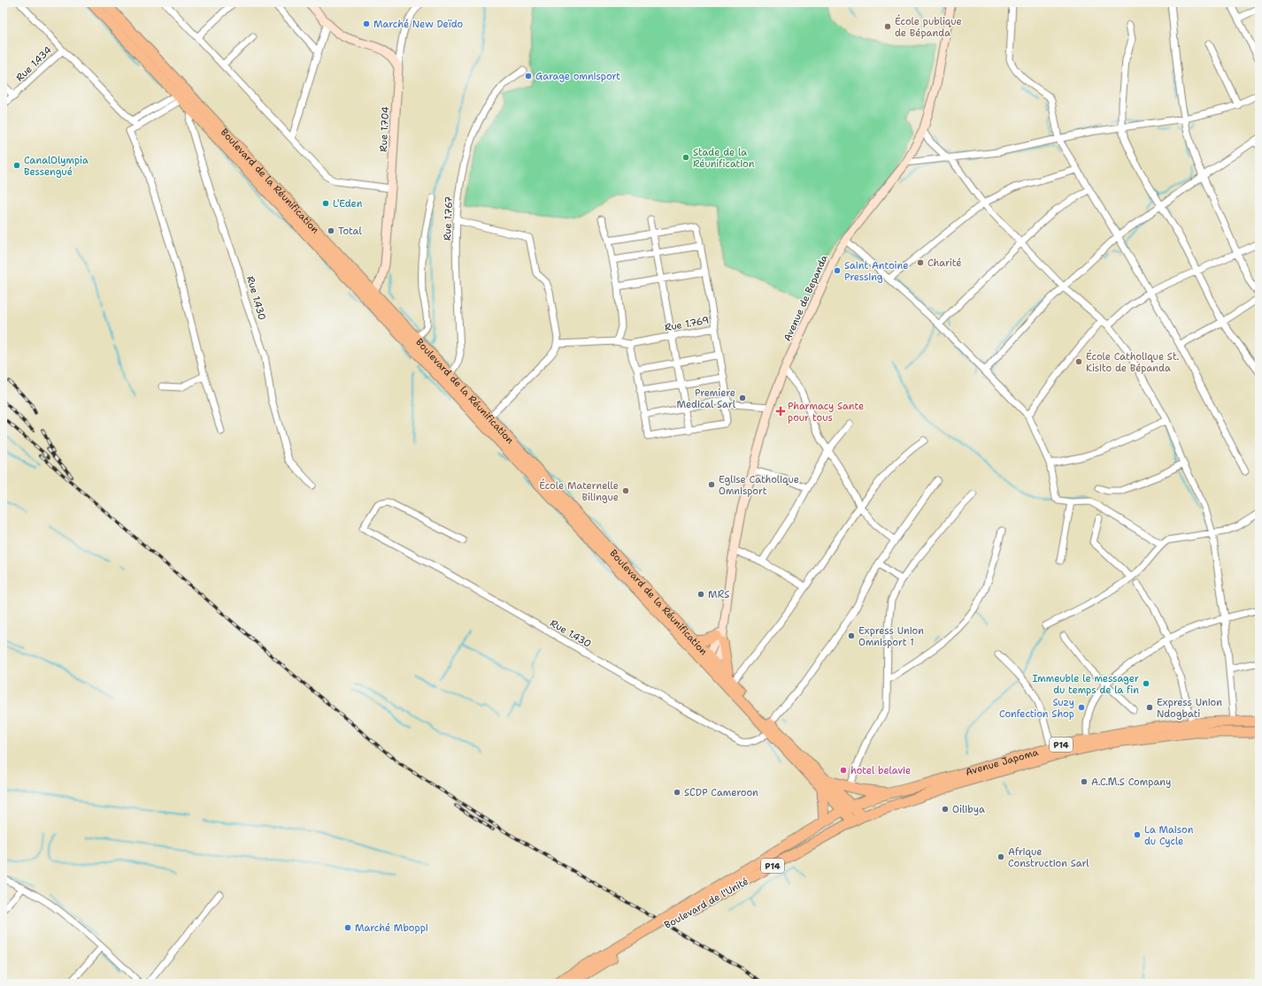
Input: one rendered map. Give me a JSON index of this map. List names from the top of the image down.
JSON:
{
  "streets": {
    "main road": [
      "Rue 1.704",
      "Boulevard de la Réunification",
      "Avenue de Bepanda",
      "P14",
      "Avenue Japoma",
      "Boulevard de l'Unité"
    ],
    "street": [
      "Rue 1.434",
      "Rue 1.767",
      "Rue 1.430",
      "Rue 1.769"
    ]
  },
  "crossings": [
    ["Rue 1.704", "Boulevard de la Réunification"],
    ["Boulevard de la Réunification", "Rue 1.767"],
    ["Boulevard de la Réunification", "Rue 1.430"],
    ["Boulevard de la Réunification", "Avenue de Bepanda"],
    ["Avenue Japoma", "Boulevard de l'Unité"]
  ],
  "places": {
    "other": [
      "Marché New Deïdo",
      "École publique de Bépanda",
      "Garage omnisport",
      "Stade de la Réunification",
      "CanalOlympia Bessengué",
      "L'Eden",
      "Total",
      "Charité",
      "Saint Antoine Pressing",
      "École Catholique St. Kisito de Bépanda",
      "Premiere Medical Sarl",
      "Eglise Catholique Omnisport",
      "École Maternelle Bilingue",
      "MRS",
      "Express Union Omnisport 1",
      "Immeuble le messager du temps de la fin",
      "Suzy Confection Shop",
      "Express Union Ndogbati",
      "hotel belavie",
      "A.C.M.S Company",
      "SCDP Cameroon",
      "Oilibya",
      "La Maison du Cycle",
      "Afrique Construction Sarl",
      "Marché Mboppi"
    ],
    "health": ["Pharmacy Sante pour tous"]
  }
}
